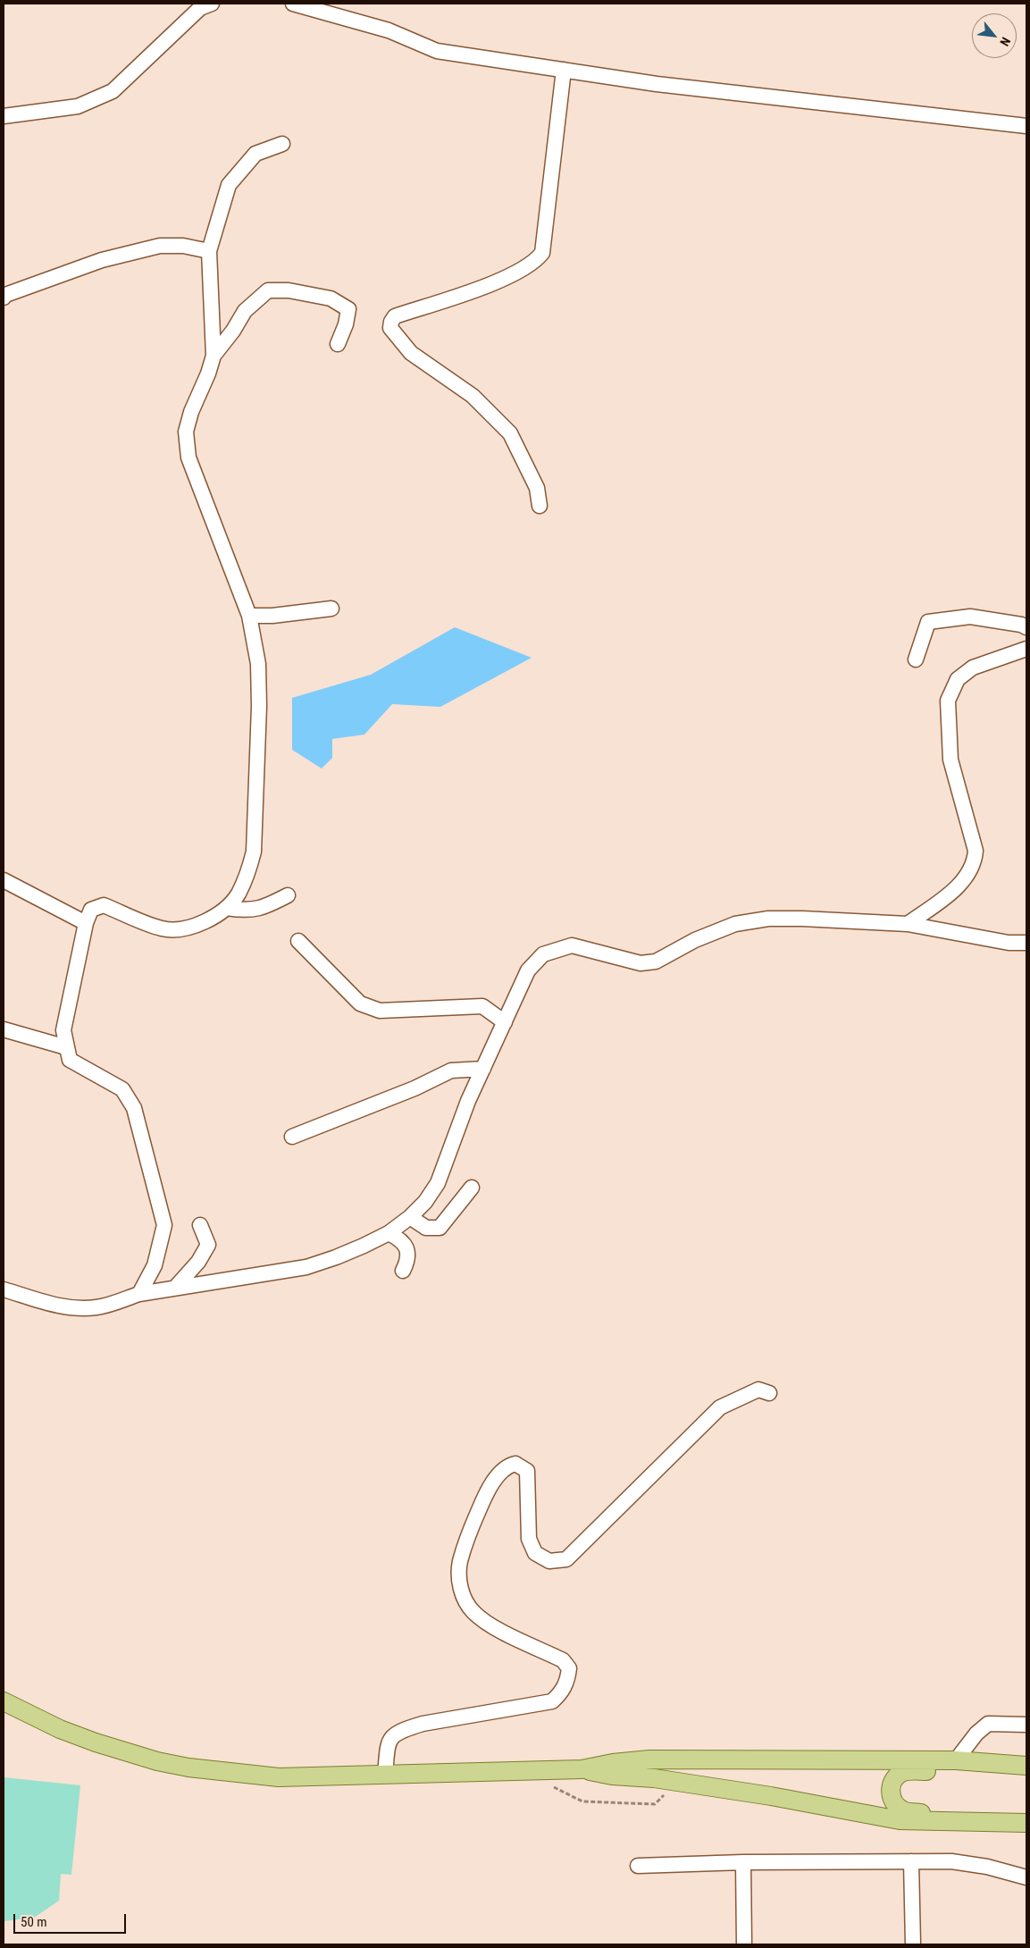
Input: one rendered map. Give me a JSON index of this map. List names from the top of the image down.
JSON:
{
  "scale_bar": "50 m",
  "north": "bottom right"
}
